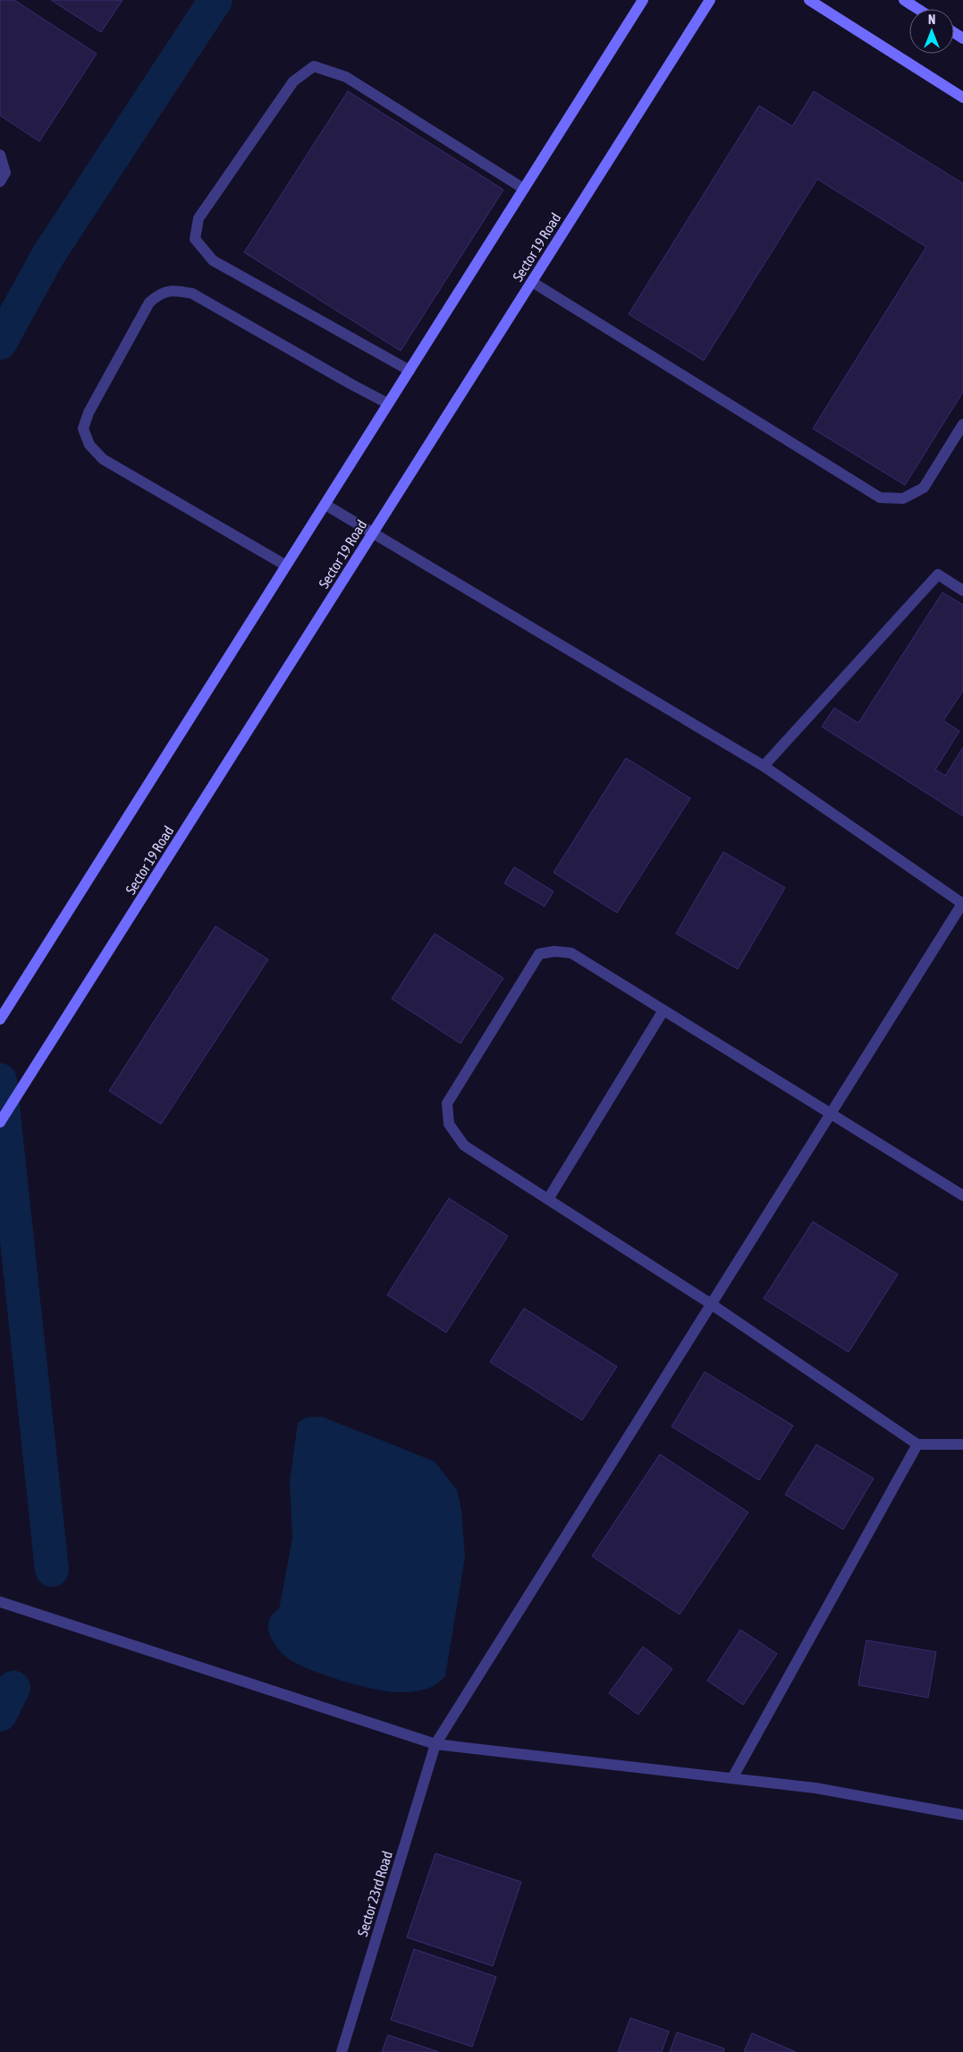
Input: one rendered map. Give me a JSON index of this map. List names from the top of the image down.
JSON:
{
  "streets": {
    "street": ["Sector 19 Road", "Sector 23rd Road"]
  },
  "north": "top"
}
